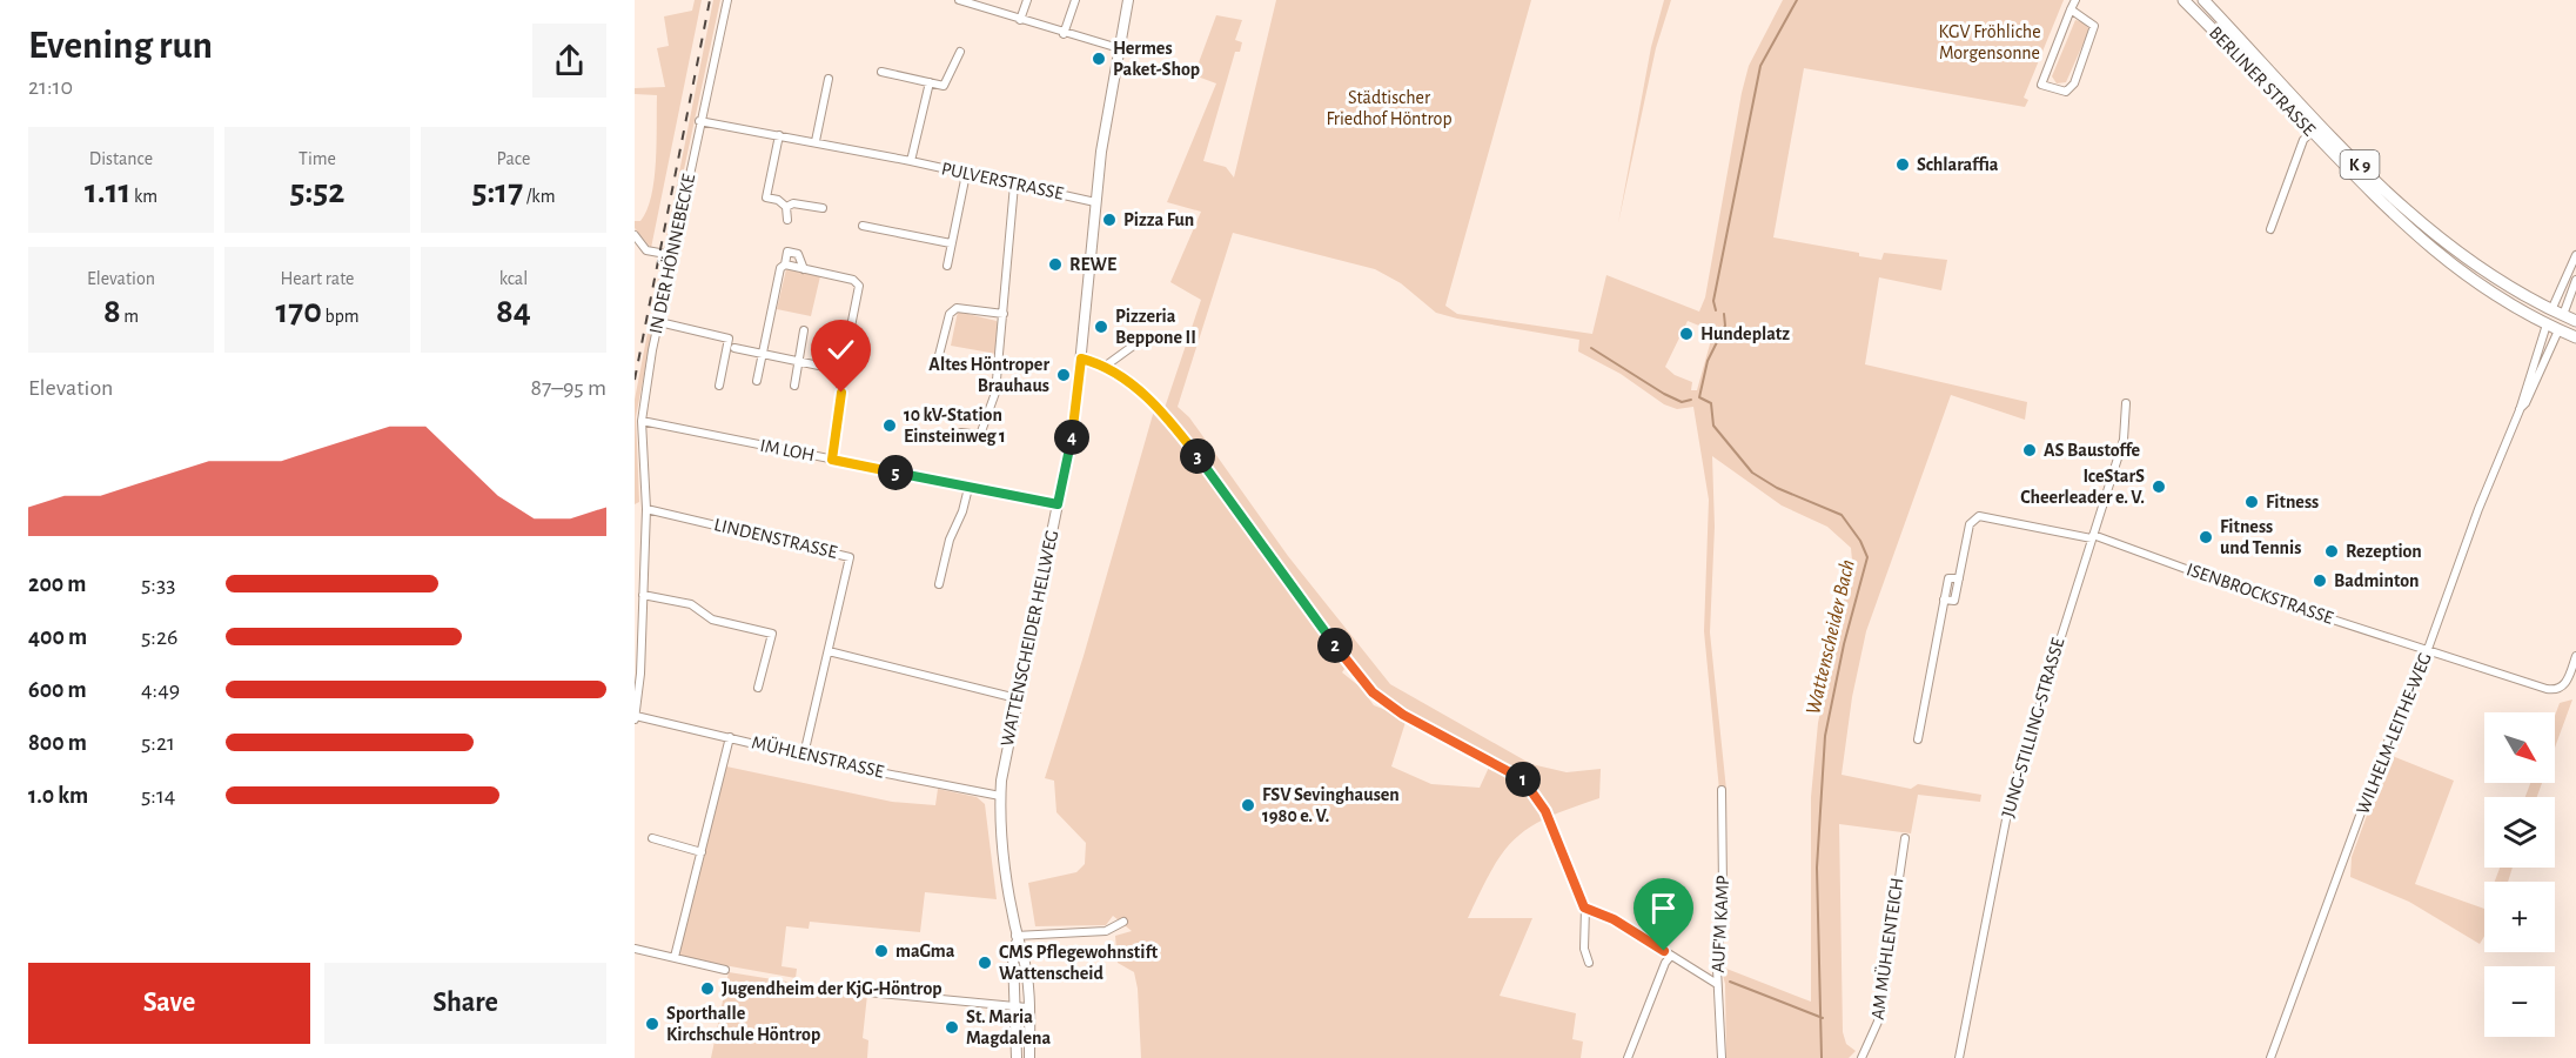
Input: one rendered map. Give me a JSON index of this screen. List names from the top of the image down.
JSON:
{
  "streets": {
    "main road": [
      "BERLINER STRASSE",
      "K 9",
      "WATTENSCHEIDER HELLWEG",
      "WILHELM-LEITHE-WEG"
    ],
    "street": [
      "PULVERSTRASSE",
      "IN DER HÖNNEBECKE",
      "IM LOH",
      "LINDENSTRASSE",
      "ISENBROCKSTRASSE",
      "JUNG-STILLING-STRASSE",
      "MÜHLENSTRASSE",
      "AUF'M KAMP",
      "AM MÜHLENTEICH"
    ]
  },
  "crossings": [
    ["BERLINER STRASSE", "WILHELM-LEITHE-WEG"],
    ["PULVERSTRASSE", "IN DER HÖNNEBECKE"],
    ["PULVERSTRASSE", "WATTENSCHEIDER HELLWEG"],
    ["IN DER HÖNNEBECKE", "IM LOH"],
    ["IN DER HÖNNEBECKE", "LINDENSTRASSE"],
    ["IN DER HÖNNEBECKE", "MÜHLENSTRASSE"],
    ["IM LOH", "WATTENSCHEIDER HELLWEG"],
    ["LINDENSTRASSE", "MÜHLENSTRASSE"],
    ["ISENBROCKSTRASSE", "JUNG-STILLING-STRASSE"],
    ["ISENBROCKSTRASSE", "WILHELM-LEITHE-WEG"],
    ["WATTENSCHEIDER HELLWEG", "MÜHLENSTRASSE"]
  ],
  "water": ["Wattenscheider Bach"],
  "parks": ["KGV Fröhliche Morgensonne", "Städtischer Friedhof Höntrop"],
  "places": [
    "Hermes Paket-Shop",
    "Schlaraffia",
    "Pizza Fun",
    "REWE",
    "Pizzeria Beppone II",
    "Hundeplatz",
    "Altes Höntroper Brauhaus",
    "10 kV-Station Einsteinweg 1",
    "AS Baustoffe",
    "IceStarS Cheerleader e. V.",
    "Fitness",
    "Fitness und Tennis",
    "Rezeption",
    "Badminton",
    "FSV Sevinghausen 1980 e. V.",
    "maGma",
    "CMS Pflegewohnstift Wattenscheid",
    "Jugendheim der KjG-Höntrop",
    "Sporthalle Kirchschule Höntrop",
    "St. Maria Magdalena"
  ],
  "north": "bottom right",
  "page": {
    "heading": ["Evening run", "21:10"],
    "stats": [
      ["Distance", "1.11 km"],
      ["Time", "5:52"],
      ["Pace", "5:17 /km"],
      ["Elevation", "8 m"],
      ["Heart rate", "170 bpm"],
      ["kcal", "84"]
    ],
    "chart": ["Elevation", "87–95 m"],
    "pins": [
      "4",
      "3",
      "5",
      "2",
      "1"
    ],
    "list": [
      {
        "name": "200 m",
        "note": "5:33"
      },
      {
        "name": "400 m",
        "note": "5:26"
      },
      {
        "name": "600 m",
        "note": "4:49"
      },
      {
        "name": "800 m",
        "note": "5:21"
      },
      {
        "name": "1.0 km",
        "note": "5:14"
      }
    ],
    "map_buttons": ["+", "−"],
    "buttons": ["Save", "Share"]
  }
}
